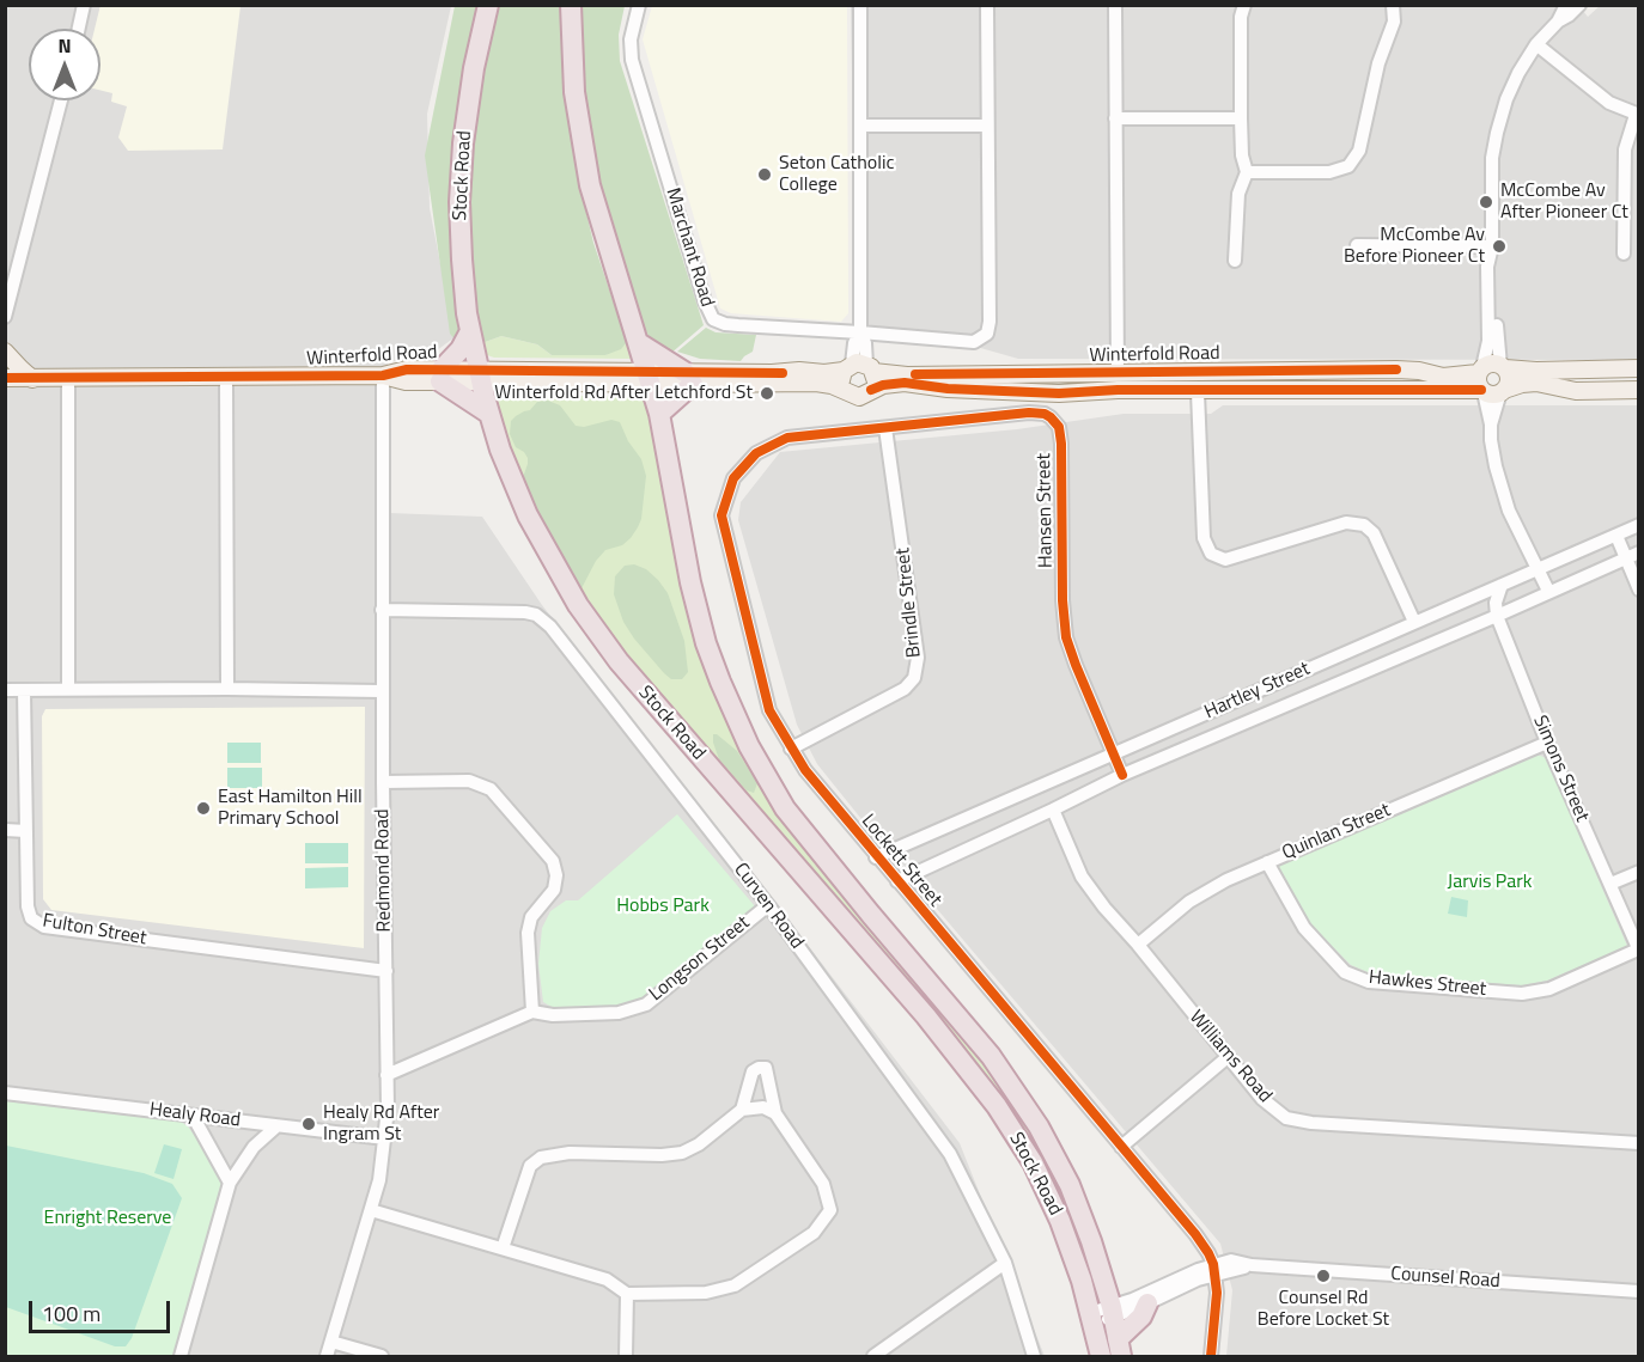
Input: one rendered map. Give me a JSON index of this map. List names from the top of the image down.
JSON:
{
  "streets": {
    "highway": ["Stock Road"],
    "main road": ["Winterfold Road"],
    "street": [
      "Marchant Road",
      "Hansen Street",
      "Brindle Street",
      "Hartley Street",
      "Simons Street",
      "Quinlan Street",
      "Lockett Street",
      "Redmond Road",
      "Curven Road",
      "Fulton Street",
      "Longson Street",
      "Hawkes Street",
      "Williams Road",
      "Healy Road",
      "Counsel Road"
    ]
  },
  "crossings": [
    ["Stock Road", "Winterfold Road"],
    ["Stock Road", "Counsel Road"],
    ["Winterfold Road", "Redmond Road"],
    ["Hansen Street", "Brindle Street"],
    ["Hansen Street", "Hartley Street"],
    ["Hansen Street", "Lockett Street"],
    ["Brindle Street", "Lockett Street"],
    ["Hartley Street", "Simons Street"],
    ["Hartley Street", "Lockett Street"],
    ["Hartley Street", "Williams Road"],
    ["Simons Street", "Quinlan Street"],
    ["Simons Street", "Hawkes Street"],
    ["Quinlan Street", "Hawkes Street"],
    ["Quinlan Street", "Williams Road"],
    ["Lockett Street", "Counsel Road"],
    ["Redmond Road", "Curven Road"],
    ["Redmond Road", "Fulton Street"],
    ["Redmond Road", "Longson Street"],
    ["Redmond Road", "Healy Road"],
    ["Curven Road", "Longson Street"]
  ],
  "parks": ["Jarvis Park", "Hobbs Park", "Enright Reserve"],
  "places": [
    "Seton Catholic College",
    "McCombe Av After Pioneer Ct",
    "McCombe Av Before Pioneer Ct",
    "Winterfold Rd After Letchford St",
    "East Hamilton Hill Primary School",
    "Healy Rd After Ingram St",
    "Counsel Rd Before Locket St"
  ],
  "scale_bar": "100 m",
  "north": "top"
}
